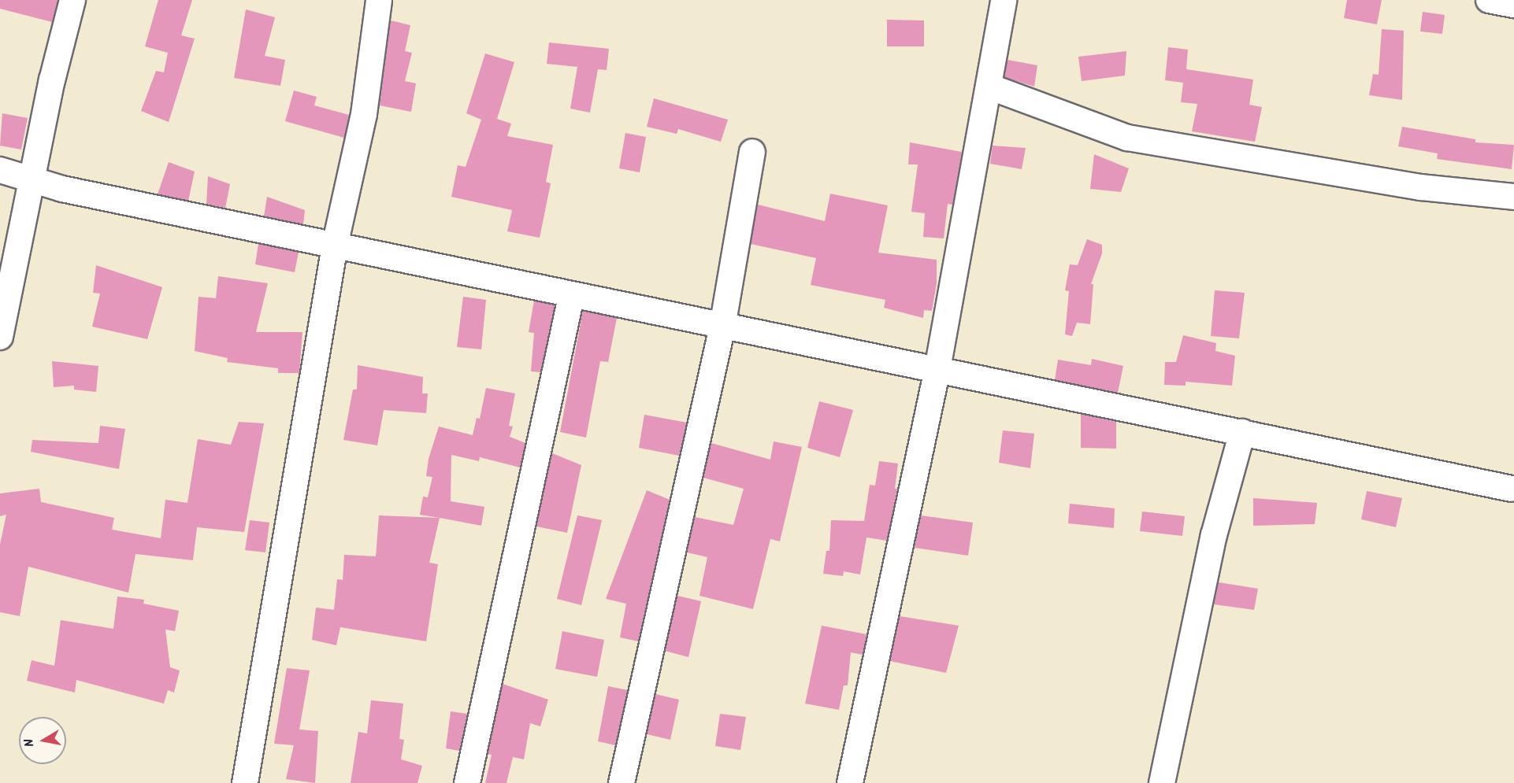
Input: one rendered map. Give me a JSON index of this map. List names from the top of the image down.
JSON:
{
  "north": "left"
}
